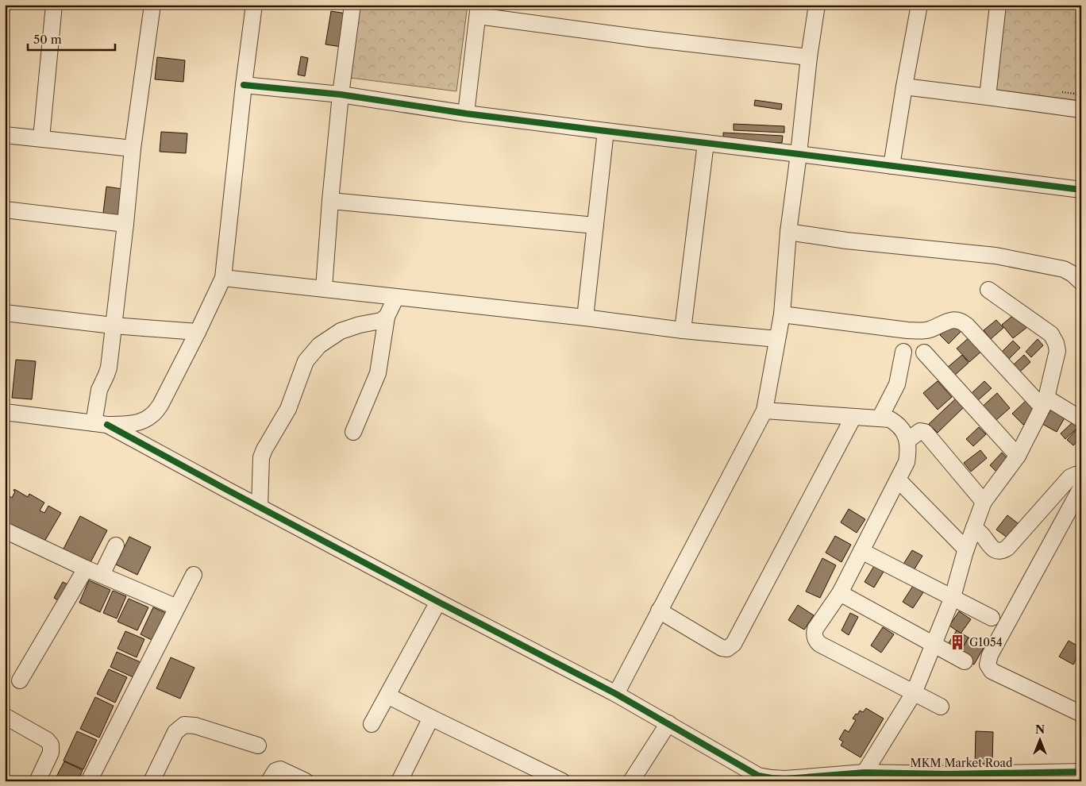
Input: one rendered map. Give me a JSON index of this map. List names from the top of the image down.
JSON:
{
  "streets": {
    "street": ["MKM Market Road"]
  },
  "places": {
    "building": ["G1054"]
  },
  "scale_bar": "50 m",
  "north": "top"
}
